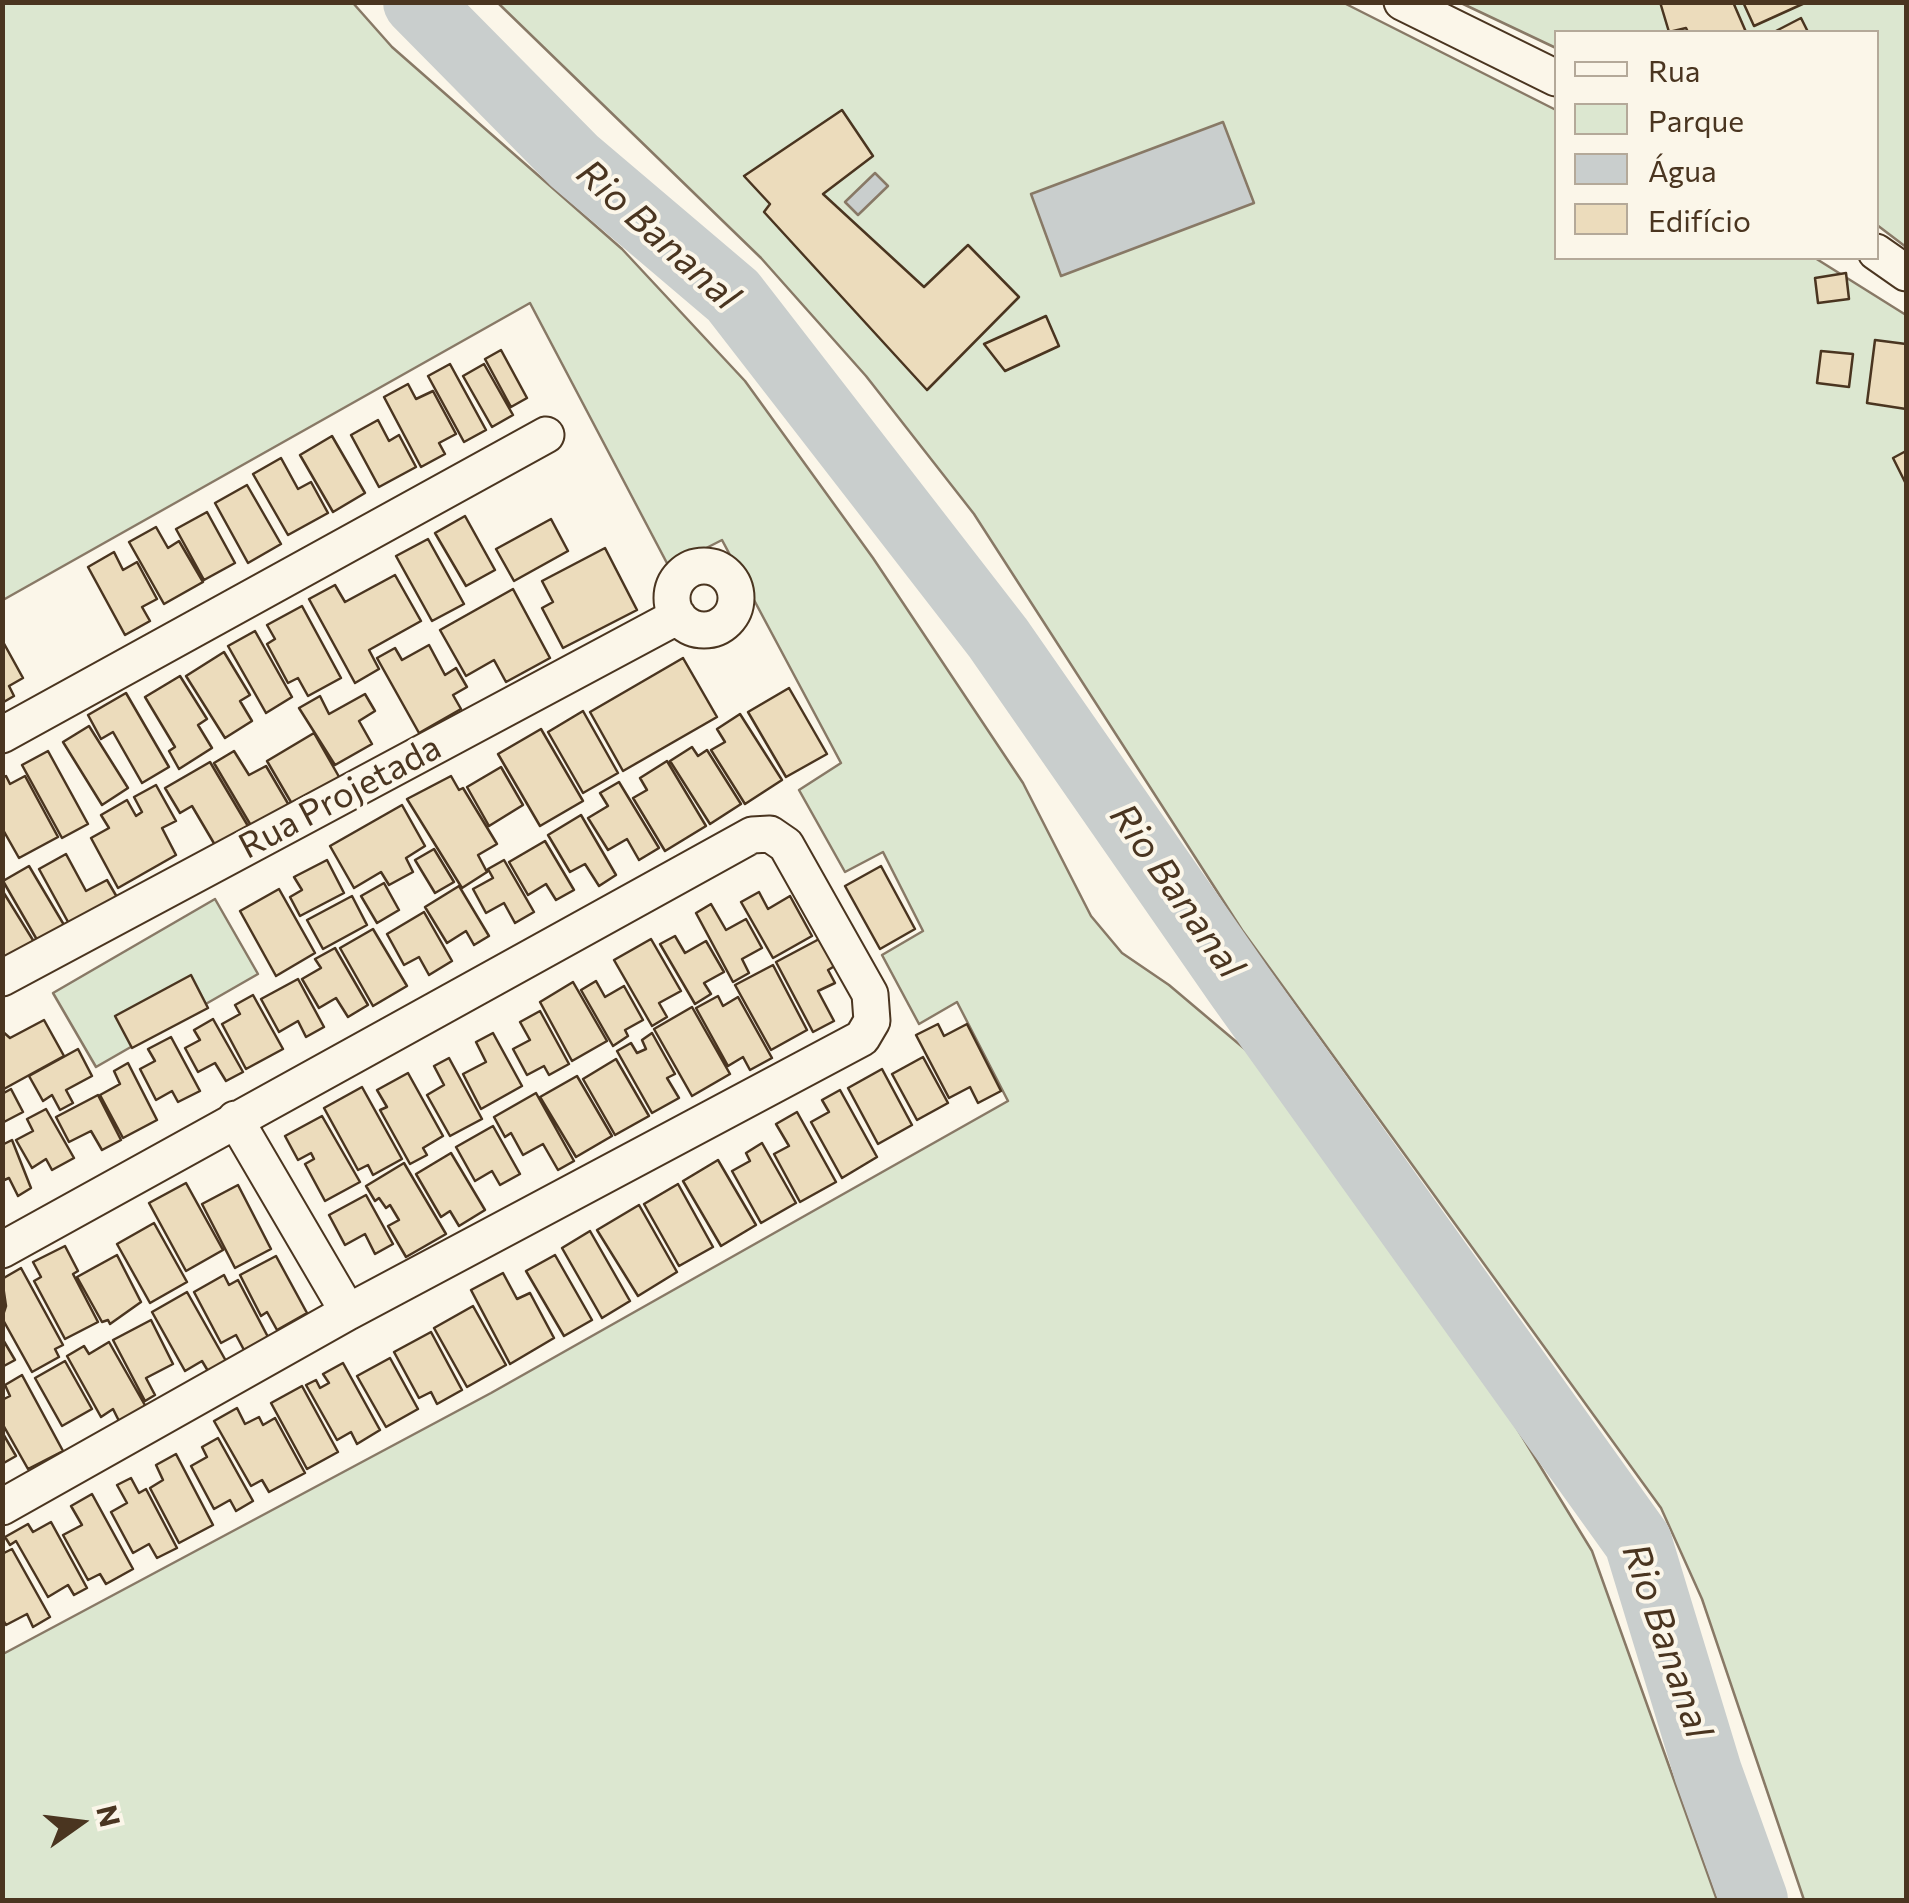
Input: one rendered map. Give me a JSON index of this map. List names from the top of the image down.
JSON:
{
  "streets": {
    "street": ["Rua Projetada"]
  },
  "water": ["Rio Bananal"],
  "legend": [
    "Rua",
    "Parque",
    "Água",
    "Edifício"
  ],
  "north": "right"
}
